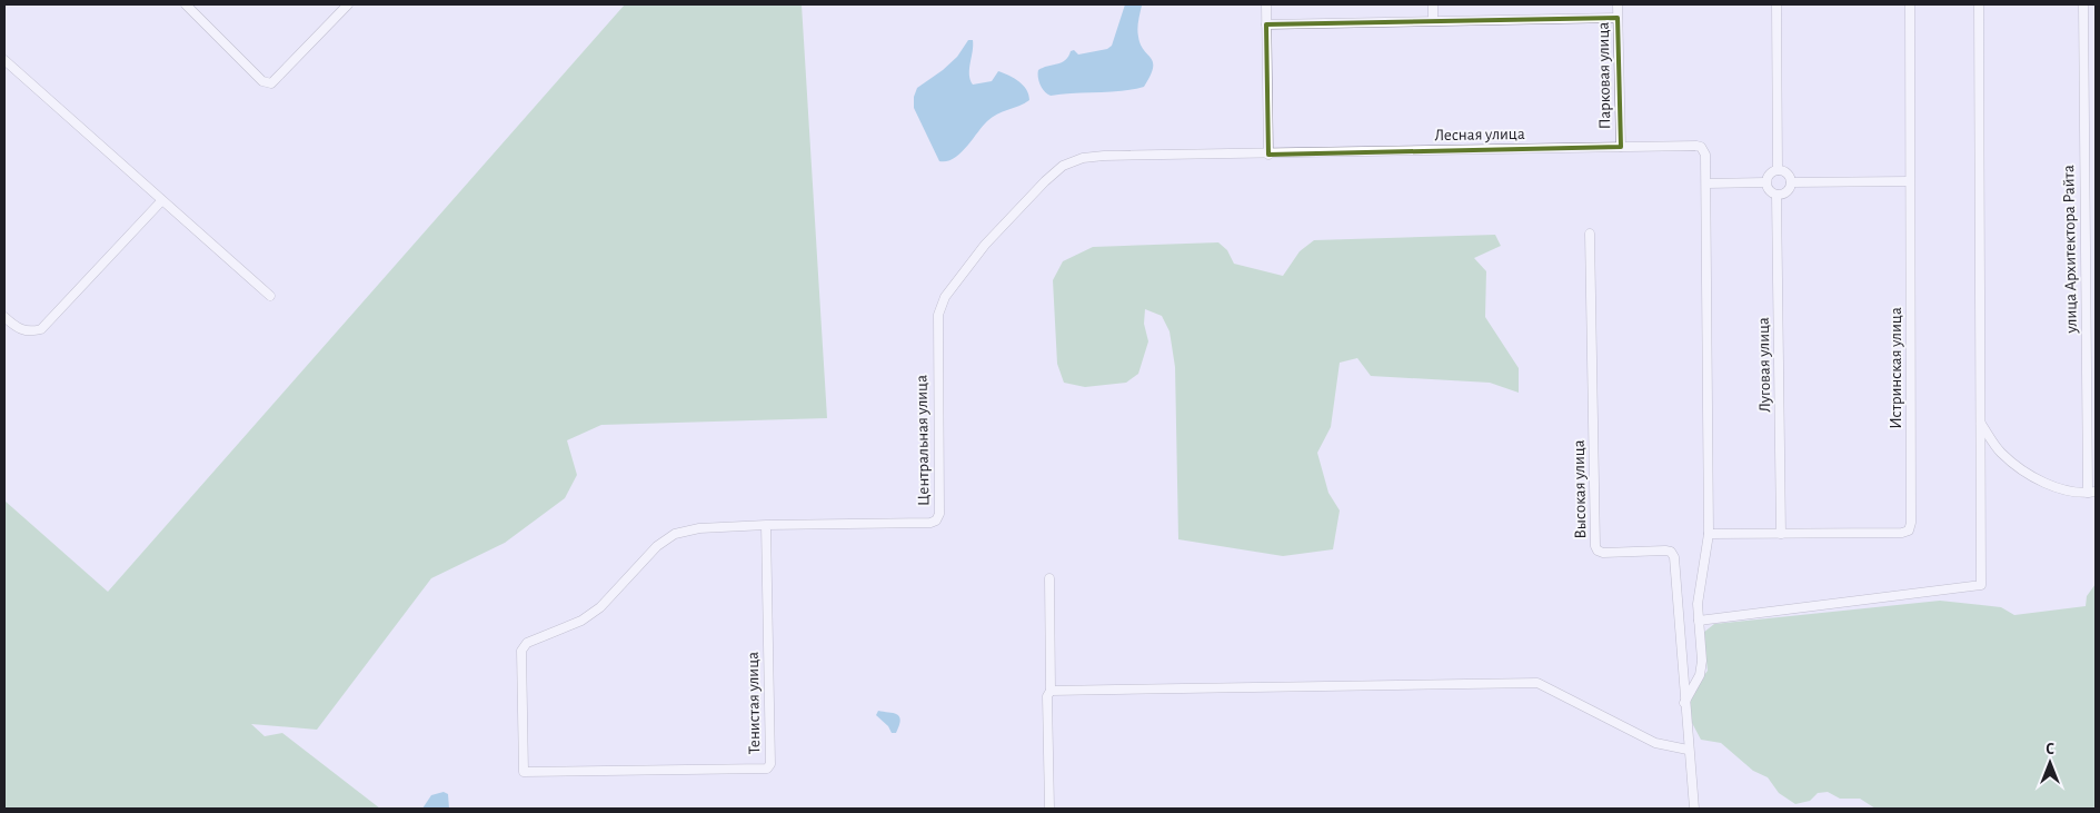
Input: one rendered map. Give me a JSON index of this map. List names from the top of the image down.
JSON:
{
  "streets": {
    "street": [
      "Парковая улица",
      "Лесная улица",
      "улица Архитектора Райта",
      "Луговая улица",
      "Истринская улица",
      "Центральная улица",
      "Высокая улица",
      "Тенистая улица"
    ]
  },
  "crossings": [
    ["Парковая улица", "Лесная улица"],
    ["Лесная улица", "Центральная улица"],
    ["Луговая улица", "Истринская улица"],
    ["Центральная улица", "Тенистая улица"]
  ],
  "north": "top"
}
